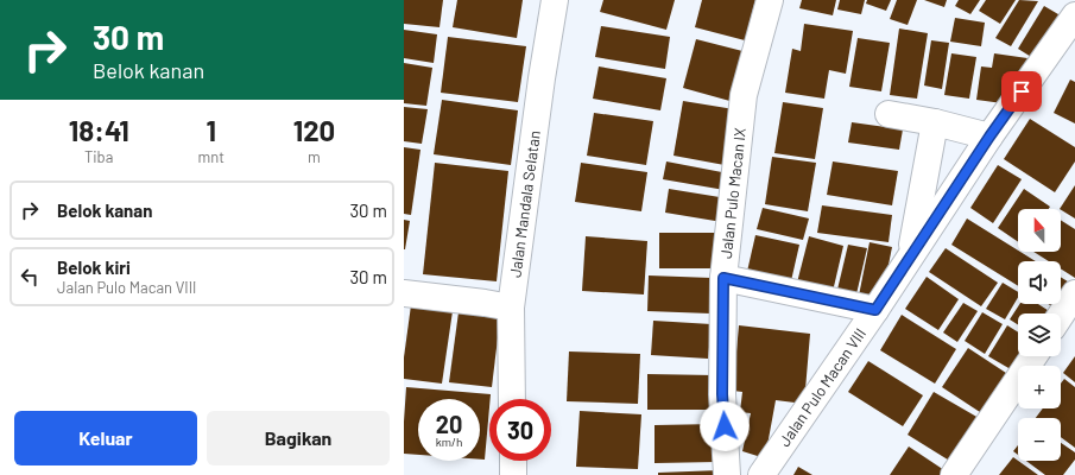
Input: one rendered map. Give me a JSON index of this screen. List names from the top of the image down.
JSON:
{
  "streets": {
    "street": ["Jalan Pulo Macan IX", "Jalan Mandala Selatan", "Jalan Pulo Macan VIII"]
  },
  "north": "top",
  "page": {
    "turn": ["30 m", "Belok kanan"],
    "eta": [
      "18:41",
      "Tiba",
      "1",
      "mnt",
      "120",
      "m"
    ],
    "list": [
      {
        "name": "Belok kanan",
        "value": "30 m"
      },
      {
        "name": "Belok kiri",
        "note": "Jalan Pulo Macan VIII",
        "value": "30 m"
      }
    ],
    "map_buttons": ["+", "−"],
    "speed": "20 km/h",
    "limit": "30",
    "buttons": ["Keluar", "Bagikan"]
  }
}
